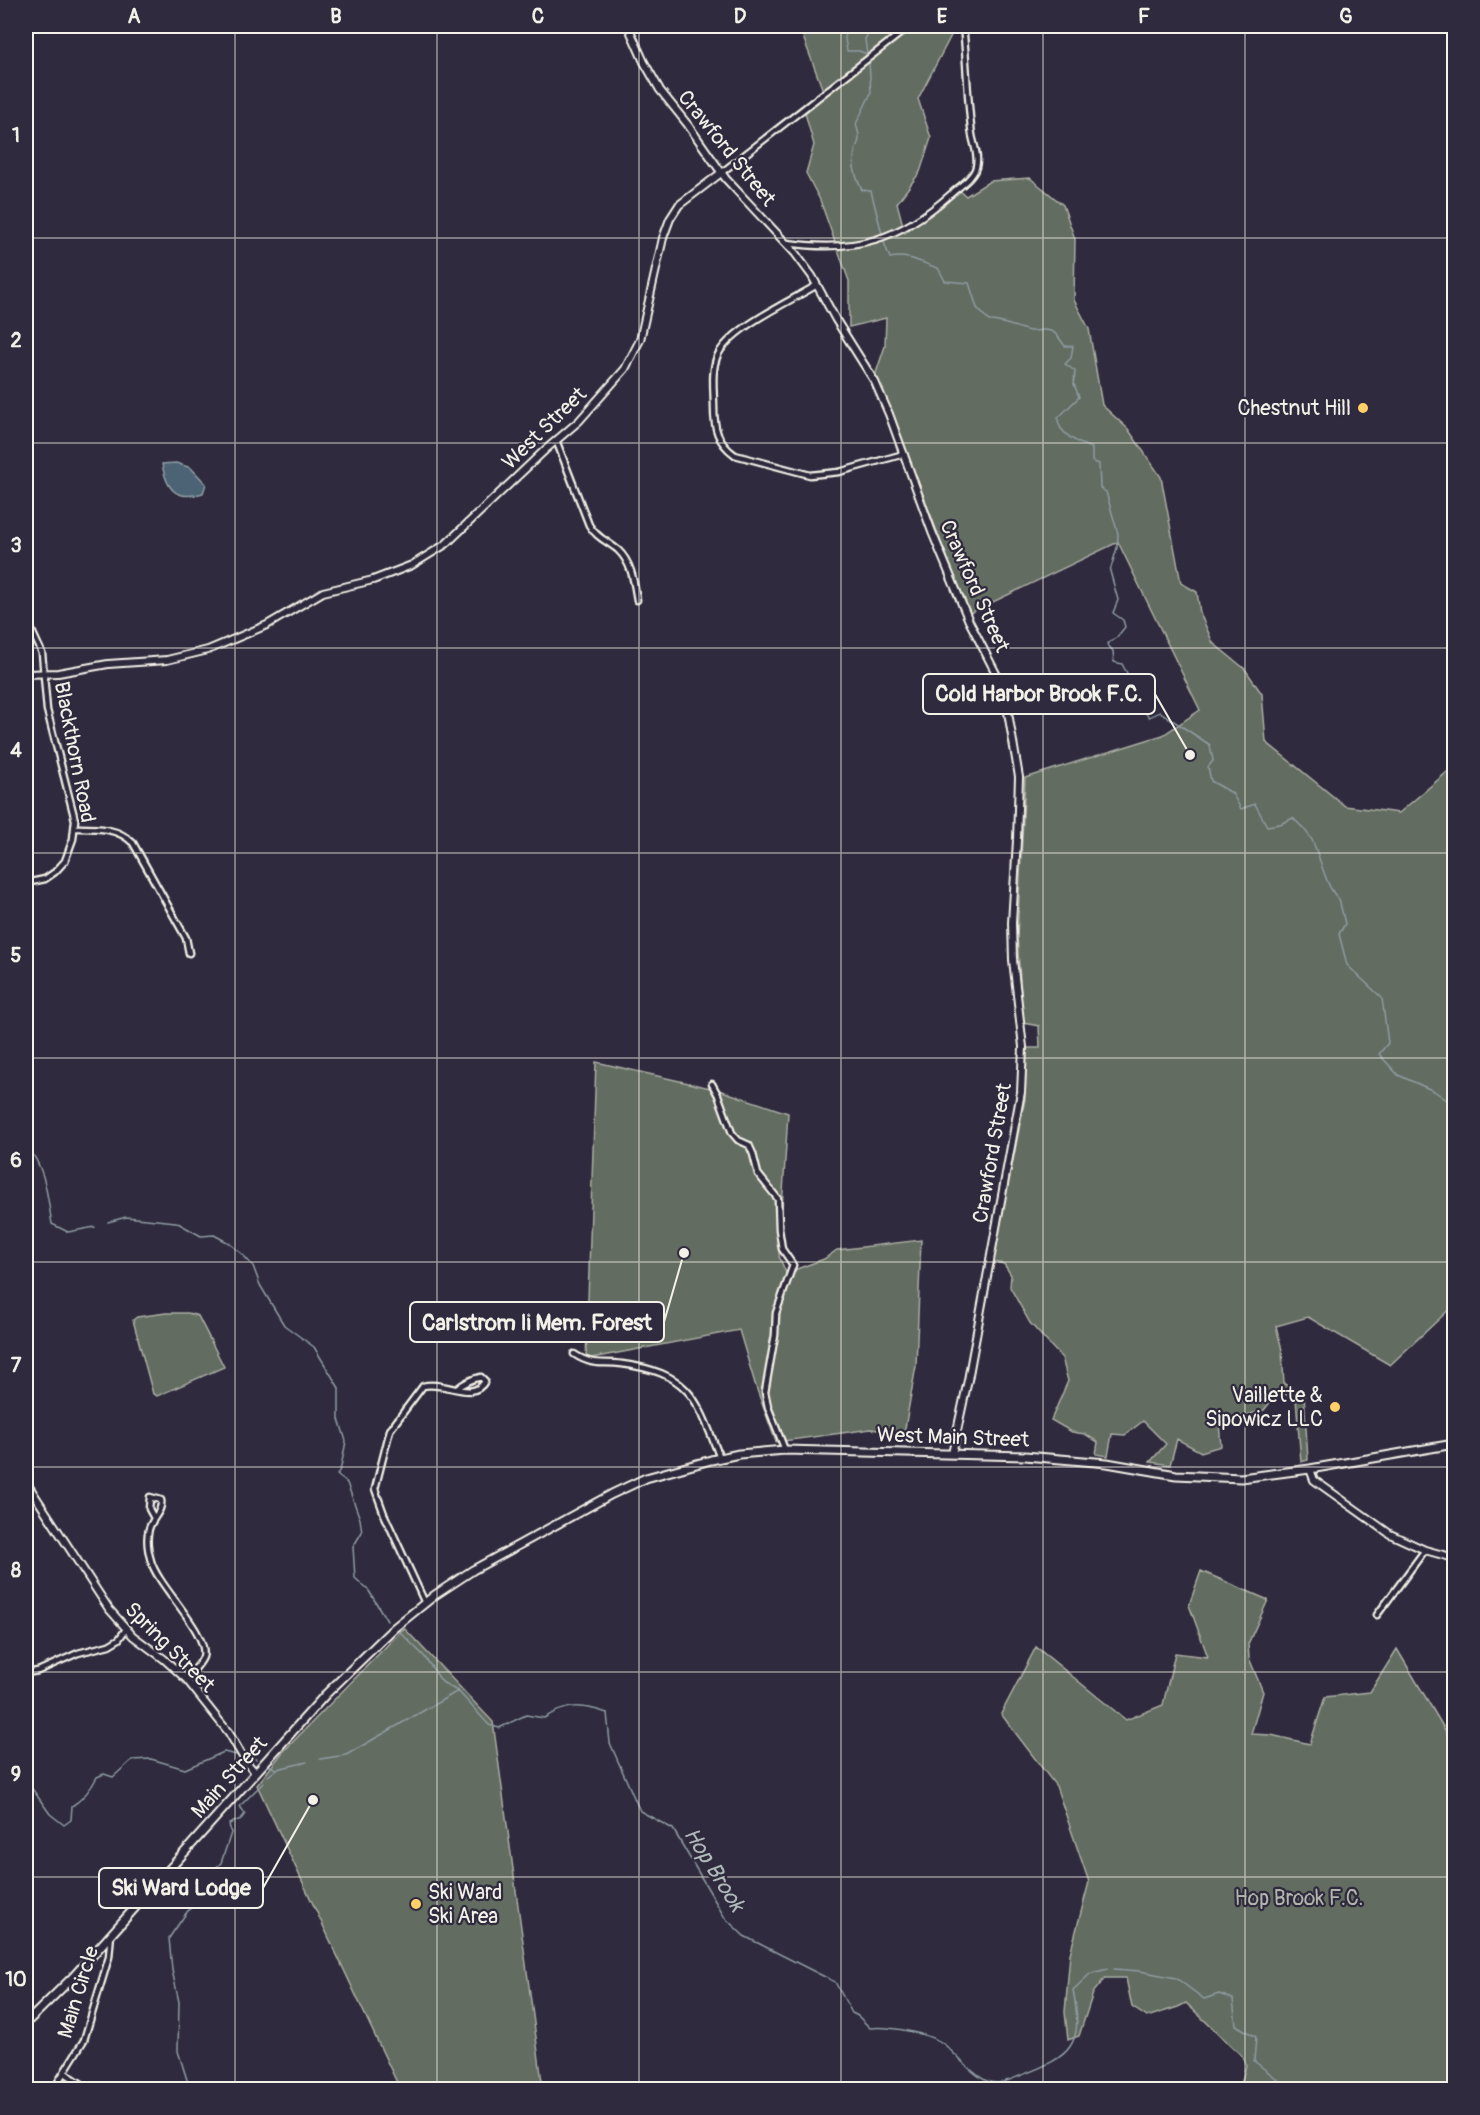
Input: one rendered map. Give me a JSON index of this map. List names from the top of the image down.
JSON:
{
  "streets": {
    "main road": ["West Main Street", "Main Street"],
    "street": [
      "Crawford Street",
      "West Street",
      "Blackthorn Road",
      "Spring Street",
      "Main Circle"
    ]
  },
  "crossings": [
    ["Crawford Street", "West Street"],
    ["Crawford Street", "West Main Street"],
    ["West Street", "Blackthorn Road"],
    ["West Main Street", "Main Street"],
    ["Spring Street", "Main Street"],
    ["Main Street", "Main Circle"]
  ],
  "water": ["Hop Brook"],
  "parks": ["Hop Brook F.C."],
  "places": [
    "Chestnut Hill",
    "Cold Harbor Brook F.C.",
    "Carlstrom Ii Mem. Forest",
    "Vaillette & Sipowicz LLC",
    "Ski Ward Lodge",
    "Ski Ward Ski Area"
  ],
  "grid": {
    "columns": [
      "A",
      "B",
      "C",
      "D",
      "E",
      "F",
      "G"
    ],
    "rows": [
      "1",
      "2",
      "3",
      "4",
      "5",
      "6",
      "7",
      "8",
      "9",
      "10"
    ]
  }
}
